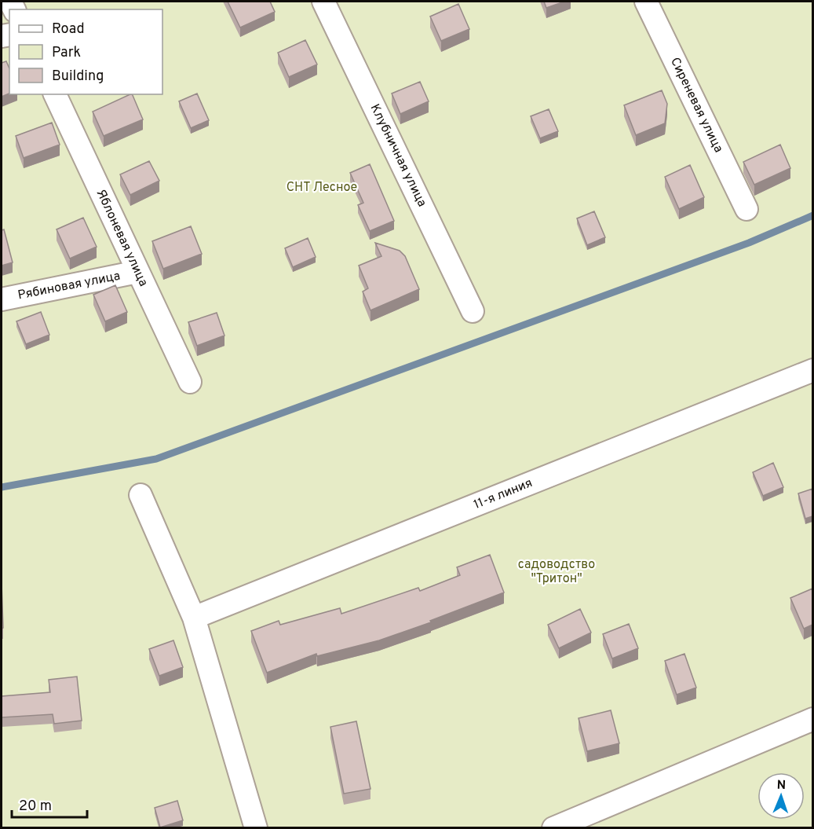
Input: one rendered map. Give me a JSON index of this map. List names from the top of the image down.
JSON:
{
  "streets": {
    "street": [
      "Сиреневая улица",
      "Клубничная улица",
      "Яблоневая улица",
      "Рябиновая улица",
      "11-я линия"
    ]
  },
  "crossings": [
    ["Яблоневая улица", "Рябиновая улица"]
  ],
  "parks": ["СНТ Лесное", "садоводство \"Тритон\""],
  "legend": ["Road", "Park", "Building"],
  "scale_bar": "20 m",
  "north": "top"
}
